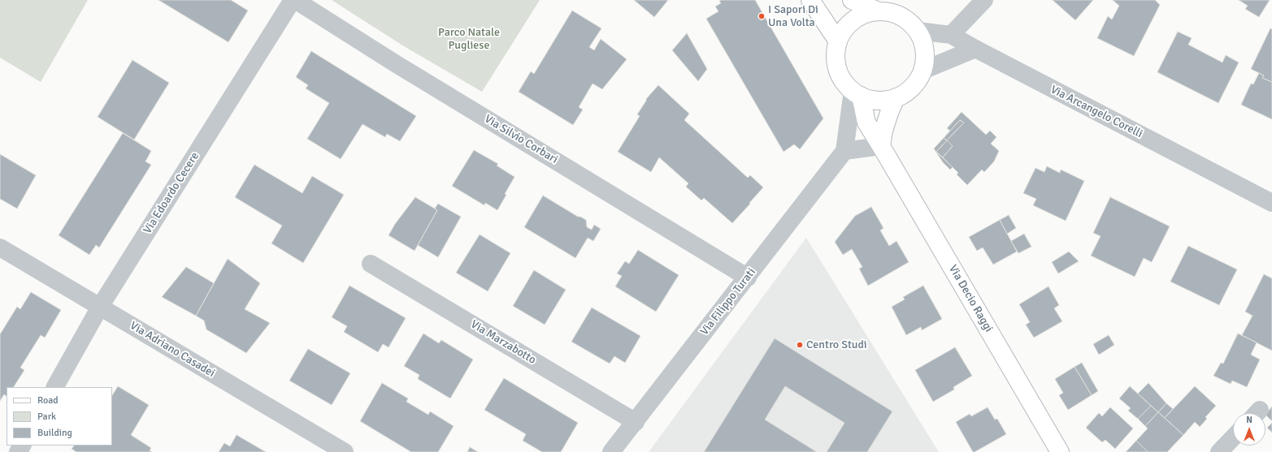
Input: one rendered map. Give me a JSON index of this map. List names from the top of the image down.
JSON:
{
  "streets": {
    "main road": ["Via Decio Raggi"],
    "street": [
      "Via Arcangelo Corelli",
      "Via Silvio Corbari",
      "Via Edoardo Cecere",
      "Via Filippo Turati",
      "Via Marzabotto",
      "Via Adriano Casadei"
    ]
  },
  "crossings": [
    ["Via Arcangelo Corelli", "Via Decio Raggi"],
    ["Via Arcangelo Corelli", "Via Filippo Turati"],
    ["Via Silvio Corbari", "Via Edoardo Cecere"],
    ["Via Silvio Corbari", "Via Filippo Turati"],
    ["Via Edoardo Cecere", "Via Adriano Casadei"],
    ["Via Decio Raggi", "Via Filippo Turati"],
    ["Via Filippo Turati", "Via Marzabotto"]
  ],
  "parks": ["Parco Natale Pugliese"],
  "places": ["I Sapori Di Una Volta", "Centro Studi"],
  "legend": ["Road", "Park", "Building"],
  "north": "top"
}
